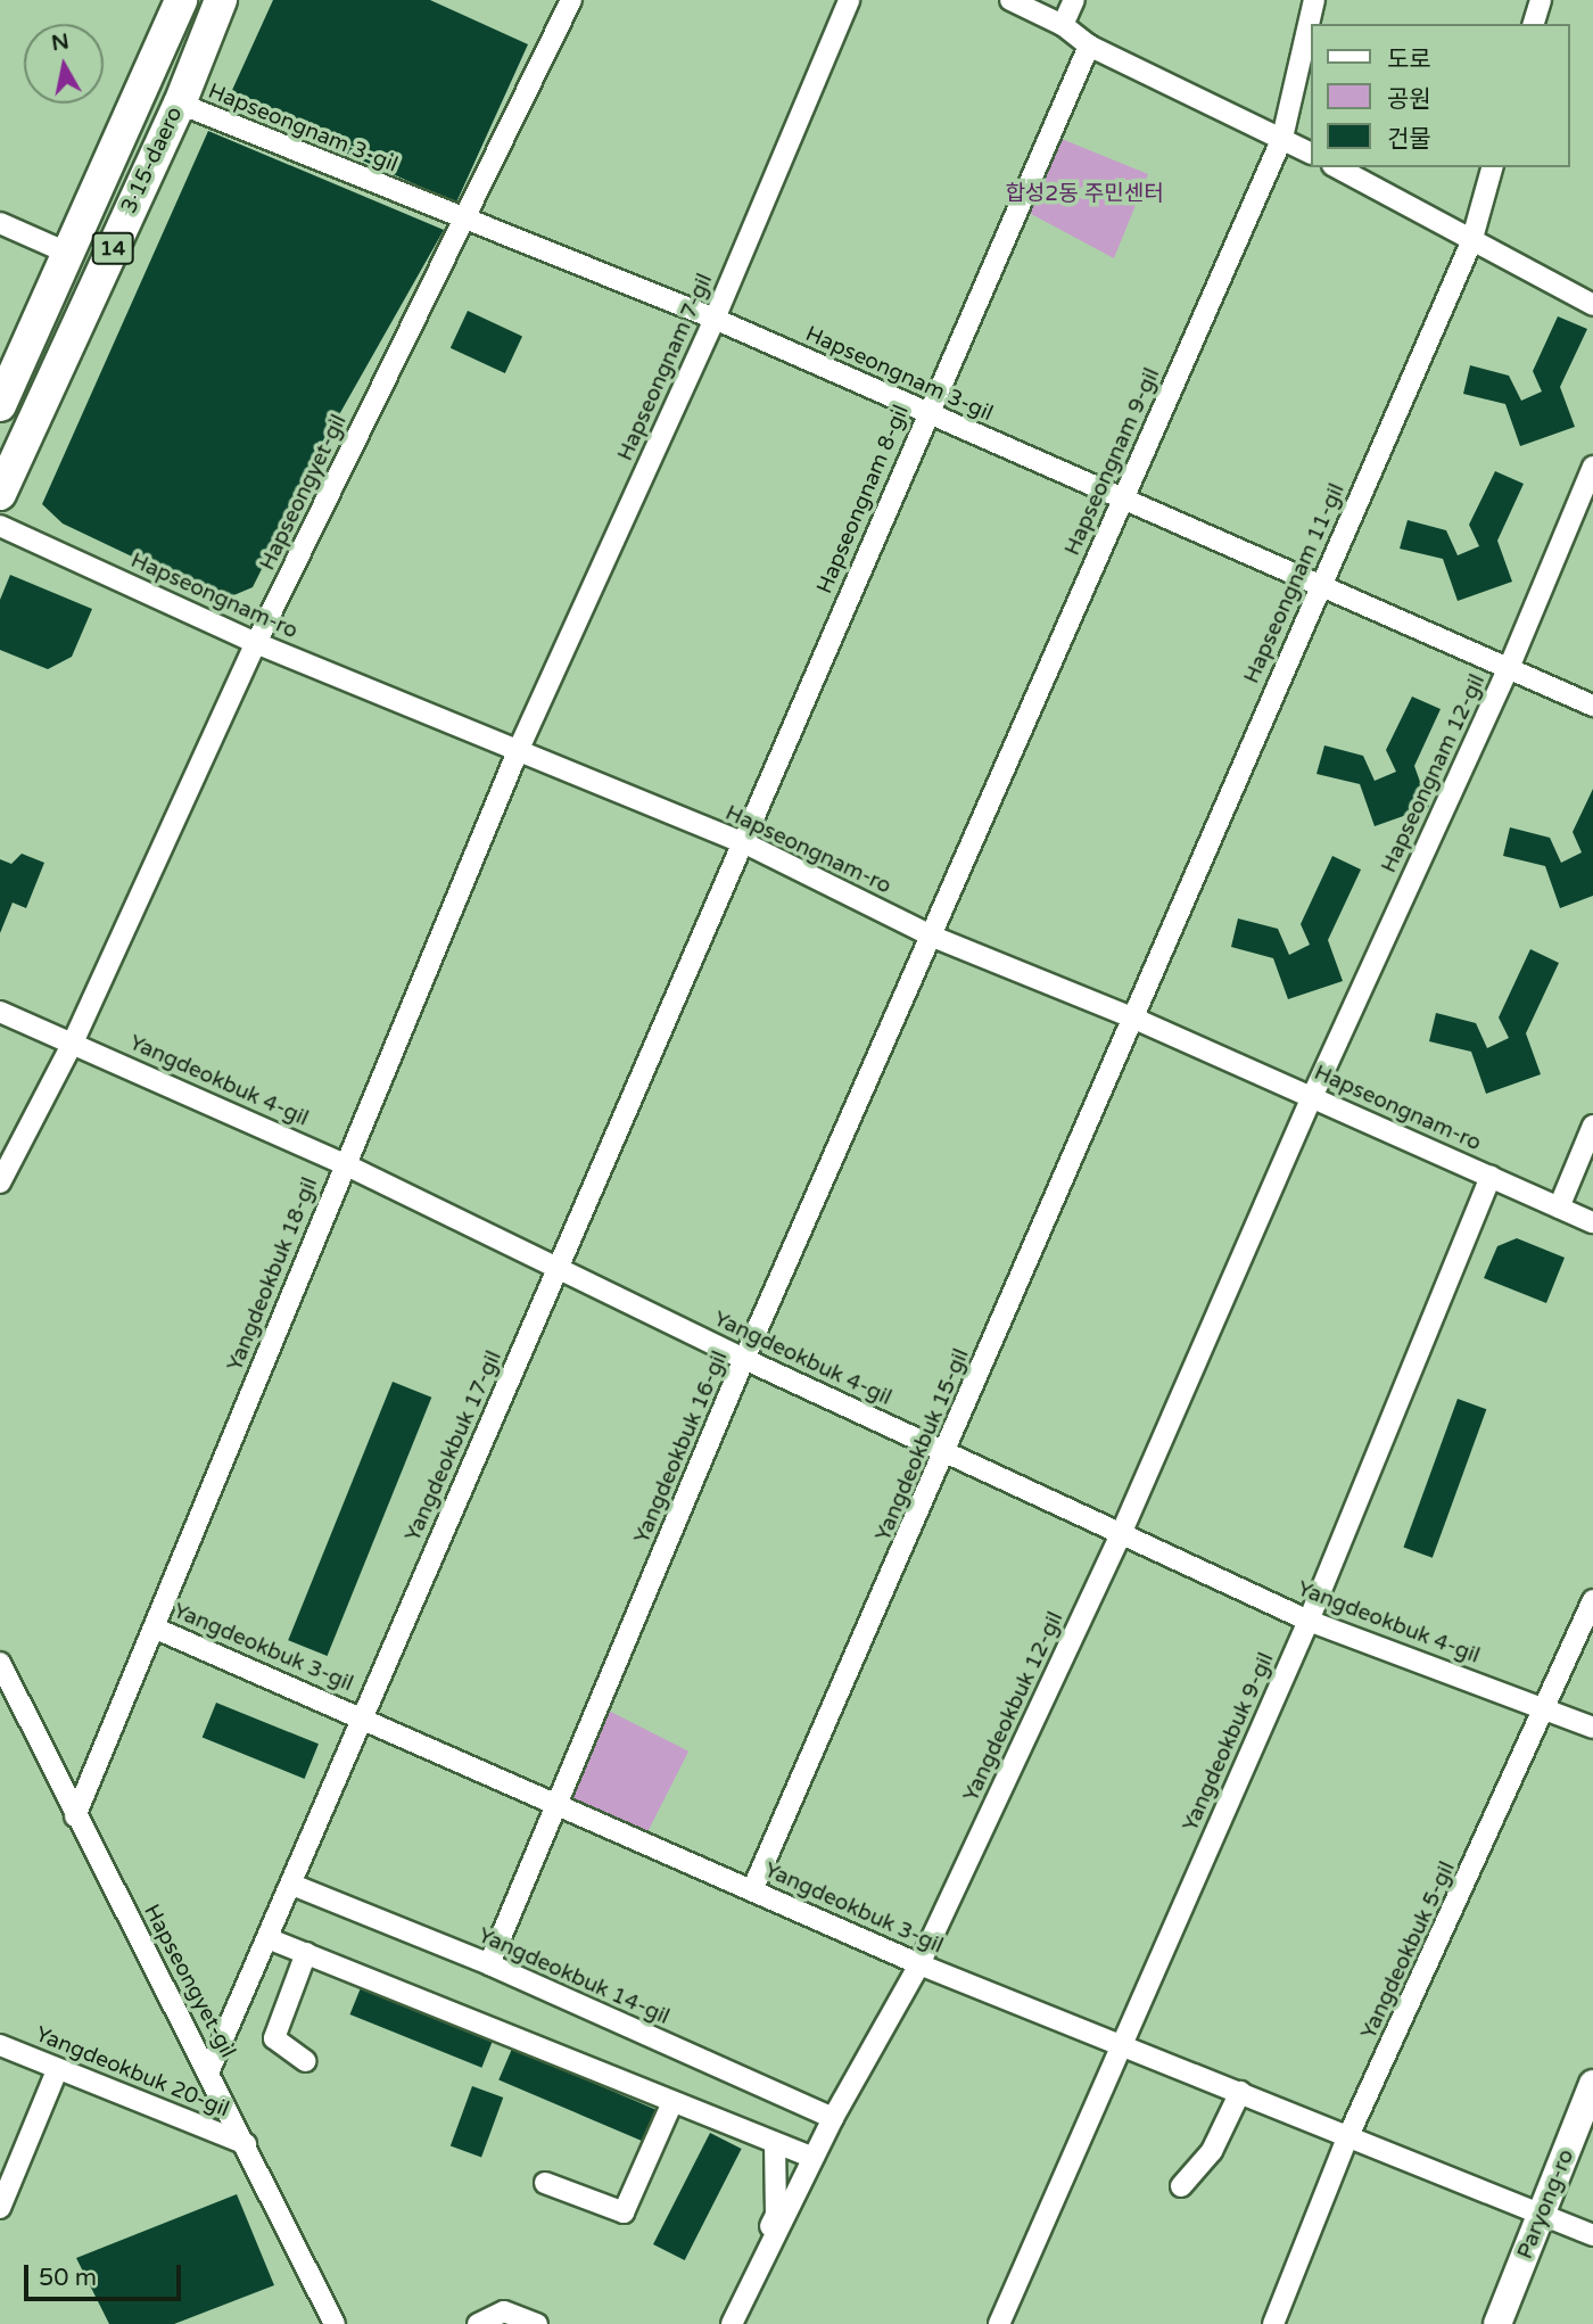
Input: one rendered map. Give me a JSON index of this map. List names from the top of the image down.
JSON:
{
  "streets": {
    "main road": ["3·15-daero", "14", "Paryong-ro"],
    "street": [
      "Hapseongnam 3-gil",
      "Hapseongnam 7-gil",
      "Hapseongnam 9-gil",
      "Hapseongyet-gil",
      "Hapseongnam 8-gil",
      "Hapseongnam 11-gil",
      "Hapseongnam-ro",
      "Hapseongnam 12-gil",
      "Yangdeokbuk 4-gil",
      "Yangdeokbuk 18-gil",
      "Yangdeokbuk 15-gil",
      "Yangdeokbuk 17-gil",
      "Yangdeokbuk 16-gil",
      "Yangdeokbuk 3-gil",
      "Yangdeokbuk 12-gil",
      "Yangdeokbuk 9-gil",
      "Yangdeokbuk 5-gil",
      "Yangdeokbuk 14-gil",
      "Yangdeokbuk 20-gil"
    ]
  },
  "crossings": [
    ["Hapseongnam 3-gil", "3·15-daero"],
    ["Hapseongnam 3-gil", "Hapseongnam 7-gil"],
    ["Hapseongnam 3-gil", "Hapseongnam 9-gil"],
    ["Hapseongnam 3-gil", "Hapseongyet-gil"],
    ["Hapseongnam 3-gil", "Hapseongnam 8-gil"],
    ["Hapseongnam 3-gil", "Hapseongnam 11-gil"],
    ["Hapseongnam 3-gil", "Hapseongnam 12-gil"],
    ["Hapseongnam 7-gil", "Hapseongnam-ro"],
    ["Hapseongnam 7-gil", "Yangdeokbuk 18-gil"],
    ["Hapseongnam 9-gil", "Hapseongnam-ro"],
    ["Hapseongnam 9-gil", "Yangdeokbuk 16-gil"],
    ["Hapseongyet-gil", "Hapseongnam-ro"],
    ["Hapseongyet-gil", "Yangdeokbuk 4-gil"],
    ["Hapseongyet-gil", "Yangdeokbuk 18-gil"],
    ["Hapseongyet-gil", "Yangdeokbuk 17-gil"],
    ["Hapseongyet-gil", "Yangdeokbuk 20-gil"],
    ["Hapseongnam 8-gil", "Hapseongnam-ro"],
    ["Hapseongnam 8-gil", "Yangdeokbuk 17-gil"],
    ["Hapseongnam 11-gil", "Hapseongnam-ro"],
    ["Hapseongnam 11-gil", "Yangdeokbuk 15-gil"],
    ["Hapseongnam-ro", "Hapseongnam 12-gil"],
    ["Hapseongnam-ro", "Yangdeokbuk 18-gil"],
    ["Hapseongnam-ro", "Yangdeokbuk 15-gil"],
    ["Hapseongnam-ro", "Yangdeokbuk 17-gil"],
    ["Hapseongnam-ro", "Yangdeokbuk 16-gil"],
    ["Hapseongnam-ro", "Yangdeokbuk 12-gil"],
    ["Hapseongnam-ro", "Yangdeokbuk 9-gil"],
    ["Hapseongnam 12-gil", "Yangdeokbuk 12-gil"],
    ["Yangdeokbuk 4-gil", "Yangdeokbuk 18-gil"],
    ["Yangdeokbuk 4-gil", "Yangdeokbuk 15-gil"],
    ["Yangdeokbuk 4-gil", "Yangdeokbuk 17-gil"],
    ["Yangdeokbuk 4-gil", "Yangdeokbuk 16-gil"],
    ["Yangdeokbuk 4-gil", "Yangdeokbuk 12-gil"],
    ["Yangdeokbuk 4-gil", "Yangdeokbuk 9-gil"],
    ["Yangdeokbuk 4-gil", "Yangdeokbuk 5-gil"],
    ["Yangdeokbuk 18-gil", "Yangdeokbuk 3-gil"],
    ["Yangdeokbuk 15-gil", "Yangdeokbuk 3-gil"],
    ["Yangdeokbuk 17-gil", "Yangdeokbuk 3-gil"],
    ["Yangdeokbuk 17-gil", "Yangdeokbuk 14-gil"],
    ["Yangdeokbuk 16-gil", "Yangdeokbuk 3-gil"],
    ["Yangdeokbuk 16-gil", "Yangdeokbuk 14-gil"],
    ["Yangdeokbuk 3-gil", "Yangdeokbuk 12-gil"],
    ["Yangdeokbuk 3-gil", "Yangdeokbuk 9-gil"],
    ["Yangdeokbuk 3-gil", "Yangdeokbuk 5-gil"],
    ["Yangdeokbuk 3-gil", "Paryong-ro"],
    ["Yangdeokbuk 12-gil", "Yangdeokbuk 14-gil"]
  ],
  "parks": ["합성2동 주민센터"],
  "legend": ["도로", "공원", "건물"],
  "scale_bar": "50 m",
  "north": "top"
}
